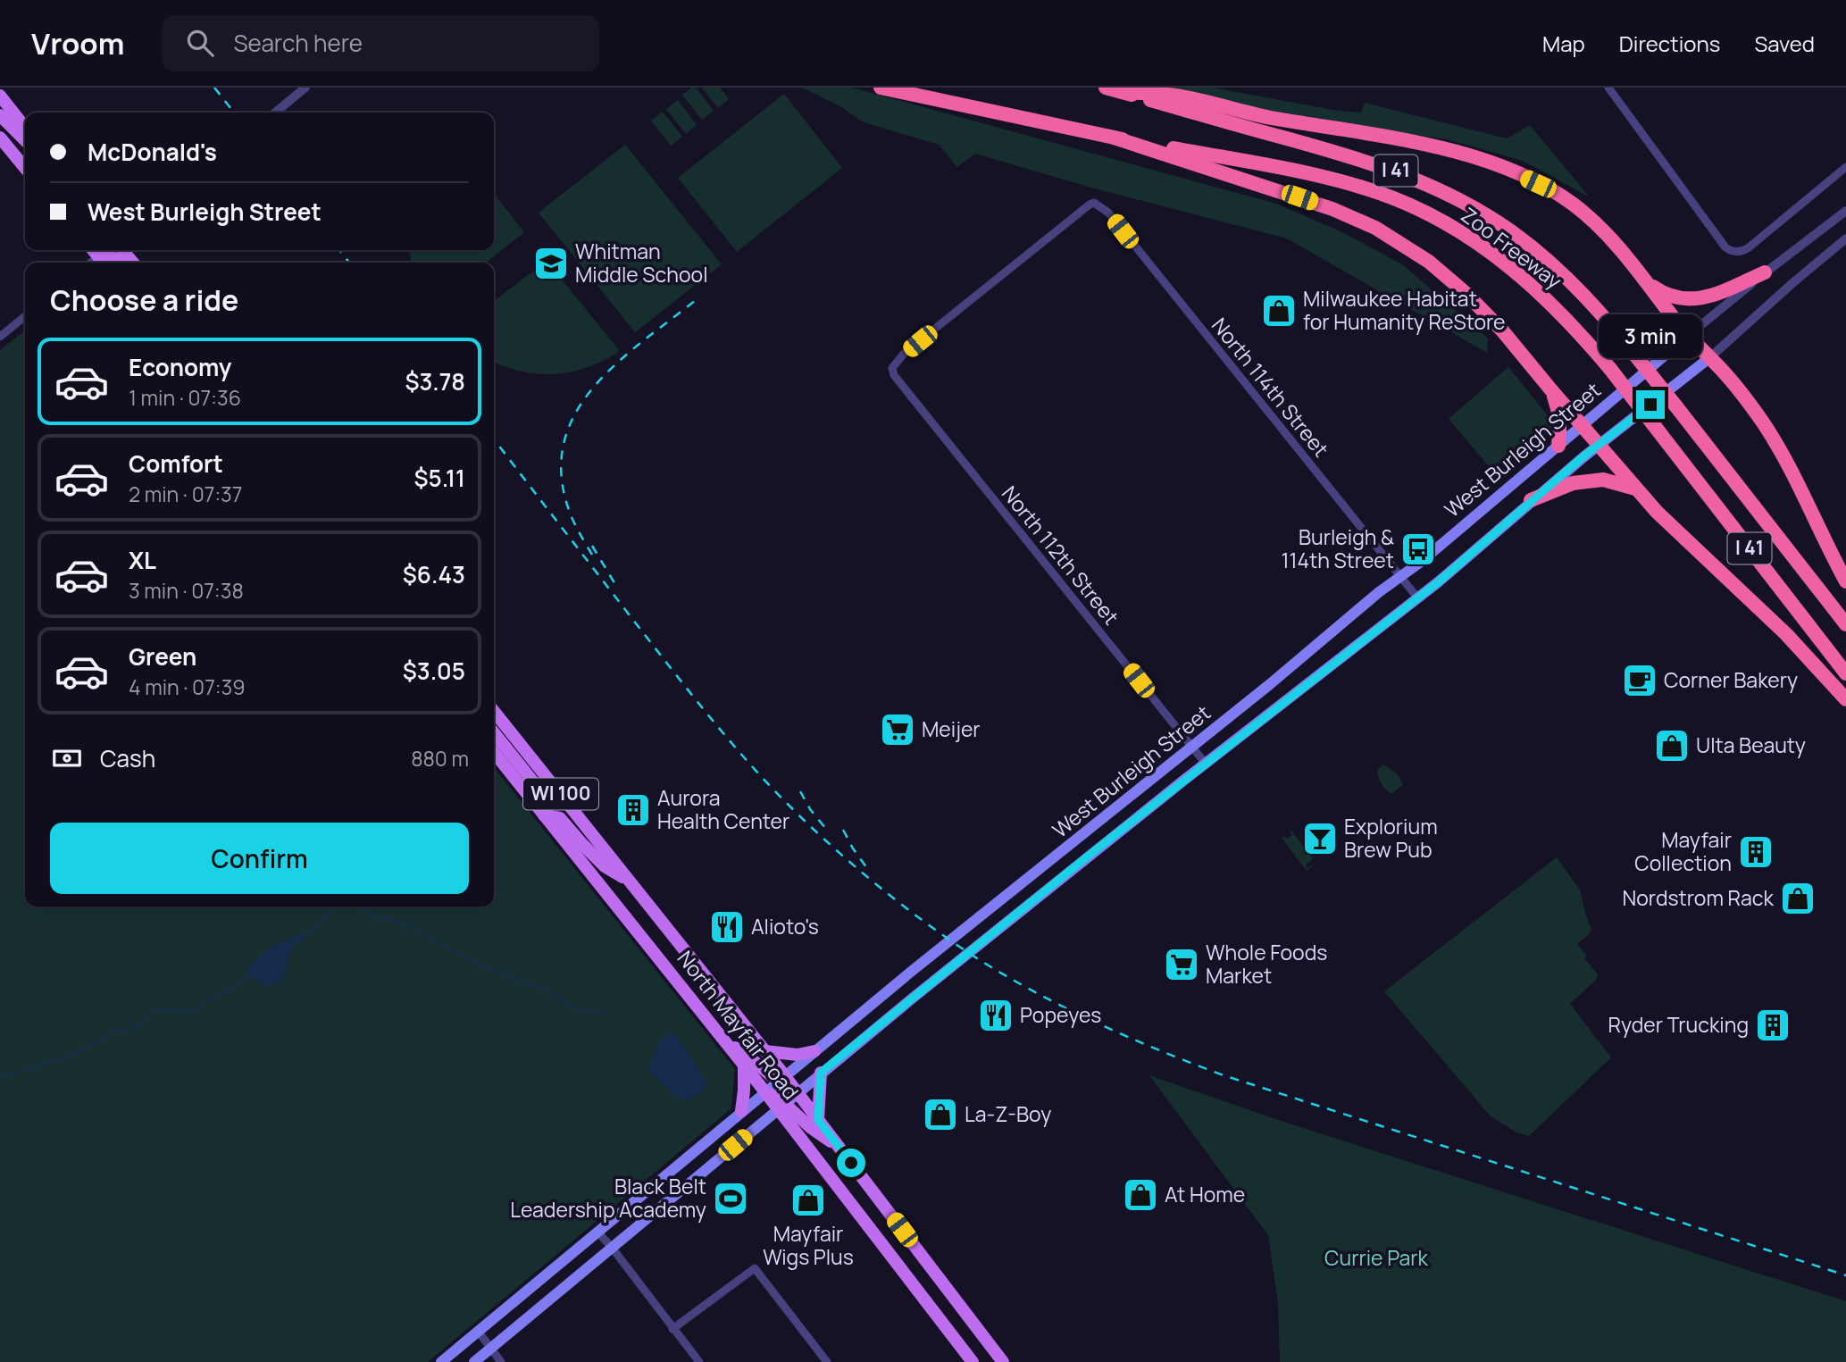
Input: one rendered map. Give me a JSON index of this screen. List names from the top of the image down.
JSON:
{
  "streets": {
    "highway": ["I 41", "Zoo Freeway"],
    "main road": ["West Burleigh Street", "WI 100", "North Mayfair Road"],
    "street": ["North 114th Street", "North 112th Street"]
  },
  "crossings": [
    ["North 114th Street", "West Burleigh Street"],
    ["North 114th Street", "North 112th Street"],
    ["West Burleigh Street", "North 112th Street"],
    ["West Burleigh Street", "North Mayfair Road"]
  ],
  "parks": ["Currie Park"],
  "places": {
    "school or university": ["Whitman Middle School"],
    "shop": [
      "Milwaukee Habitat for Humanity ReStore",
      "Ulta Beauty",
      "Nordstrom Rack",
      "La-Z-Boy",
      "At Home",
      "Mayfair Wigs Plus"
    ],
    "bus stop": ["Burleigh & 114th Street"],
    "cafe": ["Corner Bakery"],
    "supermarket": ["Meijer", "Whole Foods Market"],
    "building": ["Aurora Health Center", "Mayfair Collection", "Ryder Trucking"],
    "bar": ["Explorium Brew Pub"],
    "restaurant": ["Alioto's", "Popeyes"],
    "sports": ["Black Belt Leadership Academy"]
  },
  "page": {
    "header": "Vroom",
    "search": "Search here",
    "nav": ["Map", "Directions", "Saved"],
    "banner": ["McDonald's", "West Burleigh Street"],
    "heading": "Choose a ride",
    "bubble": "3 min",
    "list": [
      {
        "name": "Economy",
        "note": "1 min · 07:36",
        "value": "$3.78"
      },
      {
        "name": "Comfort",
        "note": "2 min · 07:37",
        "value": "$5.11"
      },
      {
        "name": "XL",
        "note": "3 min · 07:38",
        "value": "$6.43"
      },
      {
        "name": "Green",
        "note": "4 min · 07:39",
        "value": "$3.05"
      }
    ],
    "pay": ["Cash", "880 m"],
    "buttons": "Confirm"
  }
}
